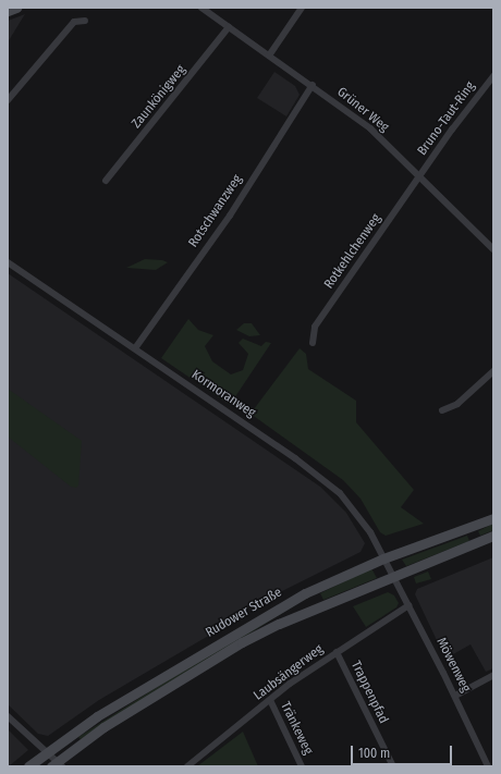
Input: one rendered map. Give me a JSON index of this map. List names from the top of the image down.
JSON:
{
  "streets": {
    "main road": ["Rudower Straße"],
    "street": [
      "Zaunkönigweg",
      "Grüner Weg",
      "Bruno-Taut-Ring",
      "Rotschwanzweg",
      "Rotkehlchenweg",
      "Kormoranweg",
      "Möwenweg",
      "Laubsängerweg",
      "Trappenpfad",
      "Tränkeweg"
    ]
  },
  "crossings": [
    ["Zaunkönigweg", "Grüner Weg"],
    ["Grüner Weg", "Bruno-Taut-Ring"],
    ["Grüner Weg", "Rotschwanzweg"],
    ["Grüner Weg", "Rotkehlchenweg"],
    ["Bruno-Taut-Ring", "Rotkehlchenweg"],
    ["Rotschwanzweg", "Kormoranweg"],
    ["Kormoranweg", "Rudower Straße"],
    ["Kormoranweg", "Möwenweg"],
    ["Rudower Straße", "Möwenweg"],
    ["Möwenweg", "Laubsängerweg"],
    ["Laubsängerweg", "Trappenpfad"],
    ["Laubsängerweg", "Tränkeweg"]
  ],
  "scale_bar": "100 m"
}
